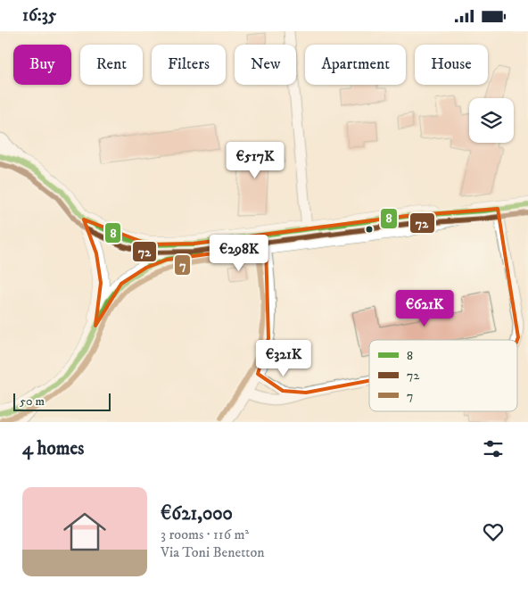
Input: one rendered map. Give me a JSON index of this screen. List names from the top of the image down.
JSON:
{
  "lines": ["transit line 8", "transit line 72", "transit line 7"],
  "legend": ["8", "72", "7"],
  "scale_bar": "50 m",
  "page": {
    "status": "16:35",
    "chip": [
      "Buy",
      "Rent",
      "Filters",
      "New",
      "Apartment",
      "House"
    ],
    "price": [
      "€517K",
      "€298K",
      "€621K",
      "€321K"
    ],
    "scale": "50 m",
    "heading": "4 homes",
    "list": [
      {
        "name": "€621,000",
        "note": "3 rooms · 116 m² · Via Toni Benetton"
      }
    ]
  }
}
